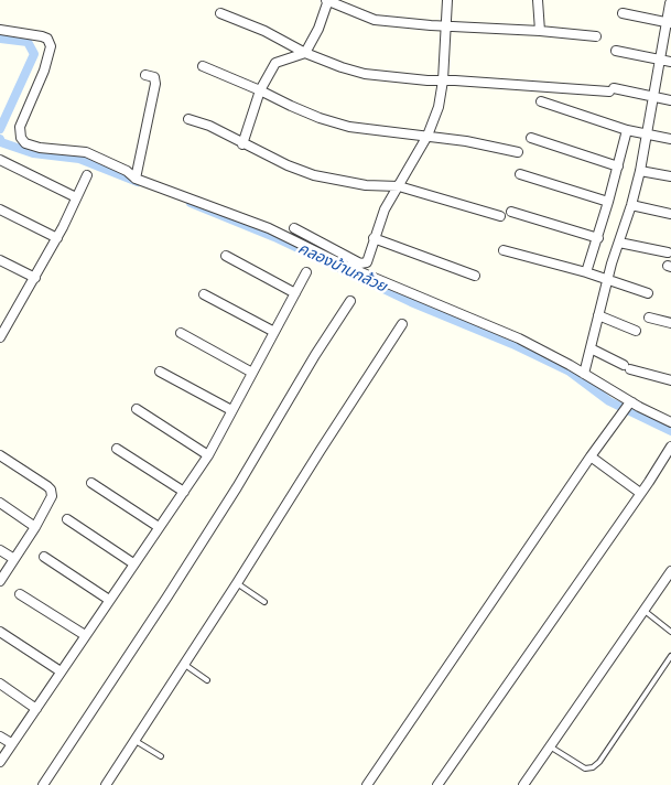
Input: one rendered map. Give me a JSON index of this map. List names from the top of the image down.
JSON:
{
  "water": ["คลองบ้านกล้วย"]
}
